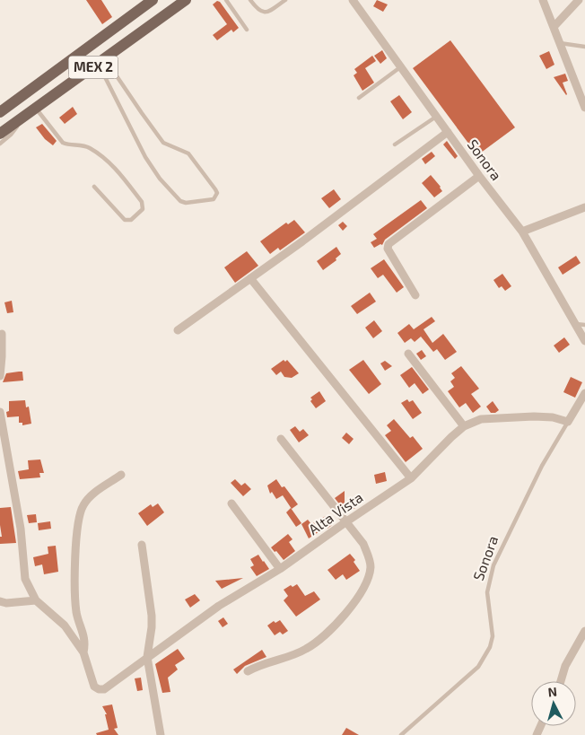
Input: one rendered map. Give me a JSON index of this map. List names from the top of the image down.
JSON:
{
  "streets": {
    "main road": ["MEX 2"],
    "street": ["Sonora", "Alta Vista"]
  },
  "crossings": [
    ["Sonora", "Alta Vista"]
  ],
  "north": "top"
}
